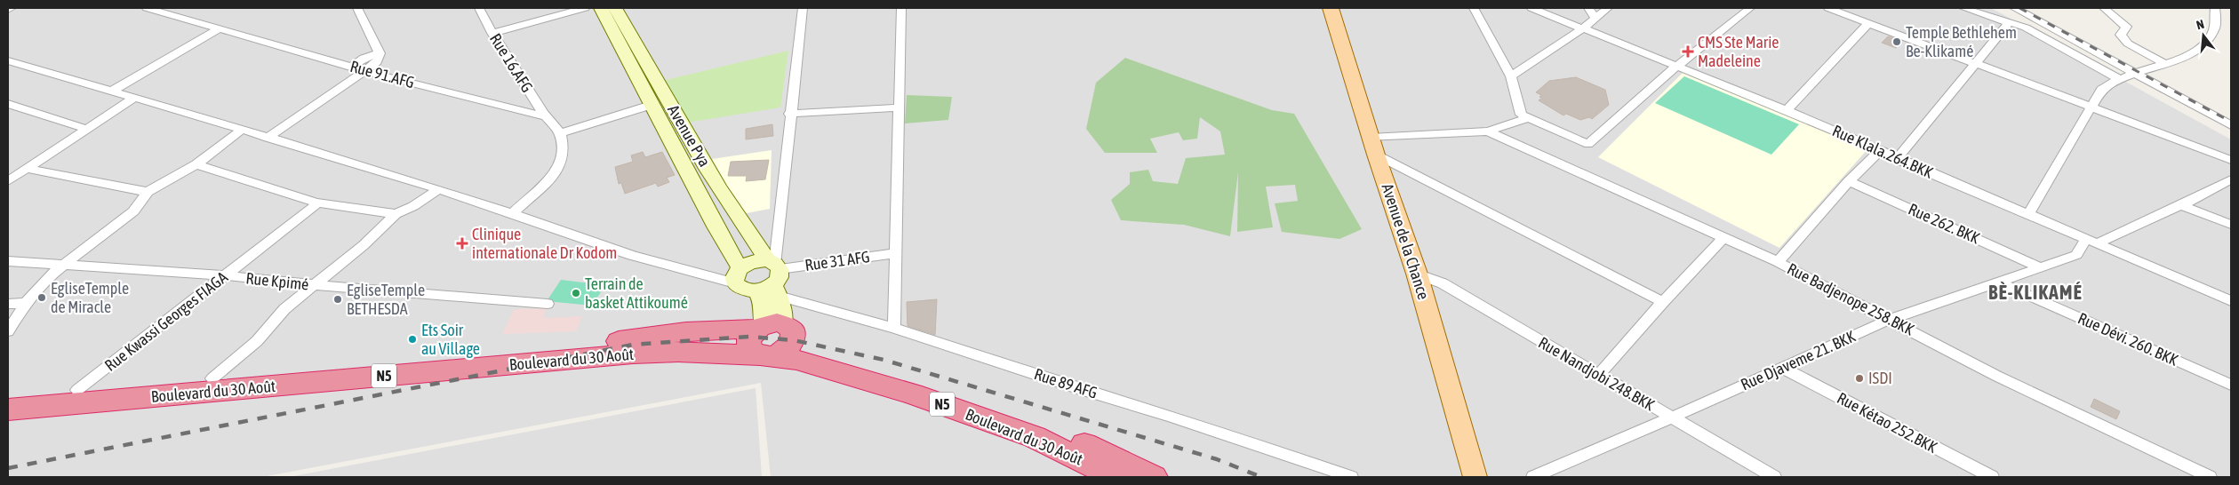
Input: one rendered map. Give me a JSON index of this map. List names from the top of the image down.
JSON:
{
  "streets": {
    "highway": ["Boulevard du 30 Août", "N5"],
    "main road": ["Avenue Pya", "Avenue de la Chance"],
    "street": [
      "Rue 16.AFG",
      "Rue 91.AFG",
      "Rue Klala.264.BKK",
      "Rue 262. BKK",
      "Rue 31 AFG",
      "Rue Kpimé",
      "Rue Badjenope 258.BKK",
      "Rue Kwassi Georges FIAGA",
      "Rue Dévi. 260. BKK",
      "Rue Djaveme 21. BKK",
      "Rue Nandjobi 248.BKK",
      "Rue 89 AFG",
      "Rue Kétao 252.BKK"
    ]
  },
  "crossings": [
    ["Rue 16.AFG", "Rue 91.AFG"],
    ["Avenue Pya", "Rue 31 AFG"],
    ["Avenue Pya", "Rue 89 AFG"],
    ["Rue Klala.264.BKK", "Rue Djaveme 21. BKK"],
    ["Rue 262. BKK", "Rue Djaveme 21. BKK"],
    ["Avenue de la Chance", "Rue Nandjobi 248.BKK"],
    ["Rue 31 AFG", "Rue 89 AFG"],
    ["Rue Kpimé", "Rue Kwassi Georges FIAGA"],
    ["Rue Badjenope 258.BKK", "Rue Djaveme 21. BKK"],
    ["Rue Kwassi Georges FIAGA", "Boulevard du 30 Août"],
    ["Rue Dévi. 260. BKK", "Rue Djaveme 21. BKK"],
    ["Rue Djaveme 21. BKK", "Rue Nandjobi 248.BKK"],
    ["Rue Djaveme 21. BKK", "Rue Kétao 252.BKK"]
  ],
  "districts": ["BÈ-KLIKAMÉ"],
  "places": {
    "other": [
      "Temple Bethlehem Be-Klikamé",
      "Terrain de basket Attikoumé",
      "EgliseTemple de Miracle",
      "EgliseTemple BETHESDA",
      "Ets Soir au Village",
      "ISDI"
    ],
    "health": ["CMS Ste Marie Madeleine", "Clinique internationale Dr Kodom"]
  },
  "north": "top"
}
